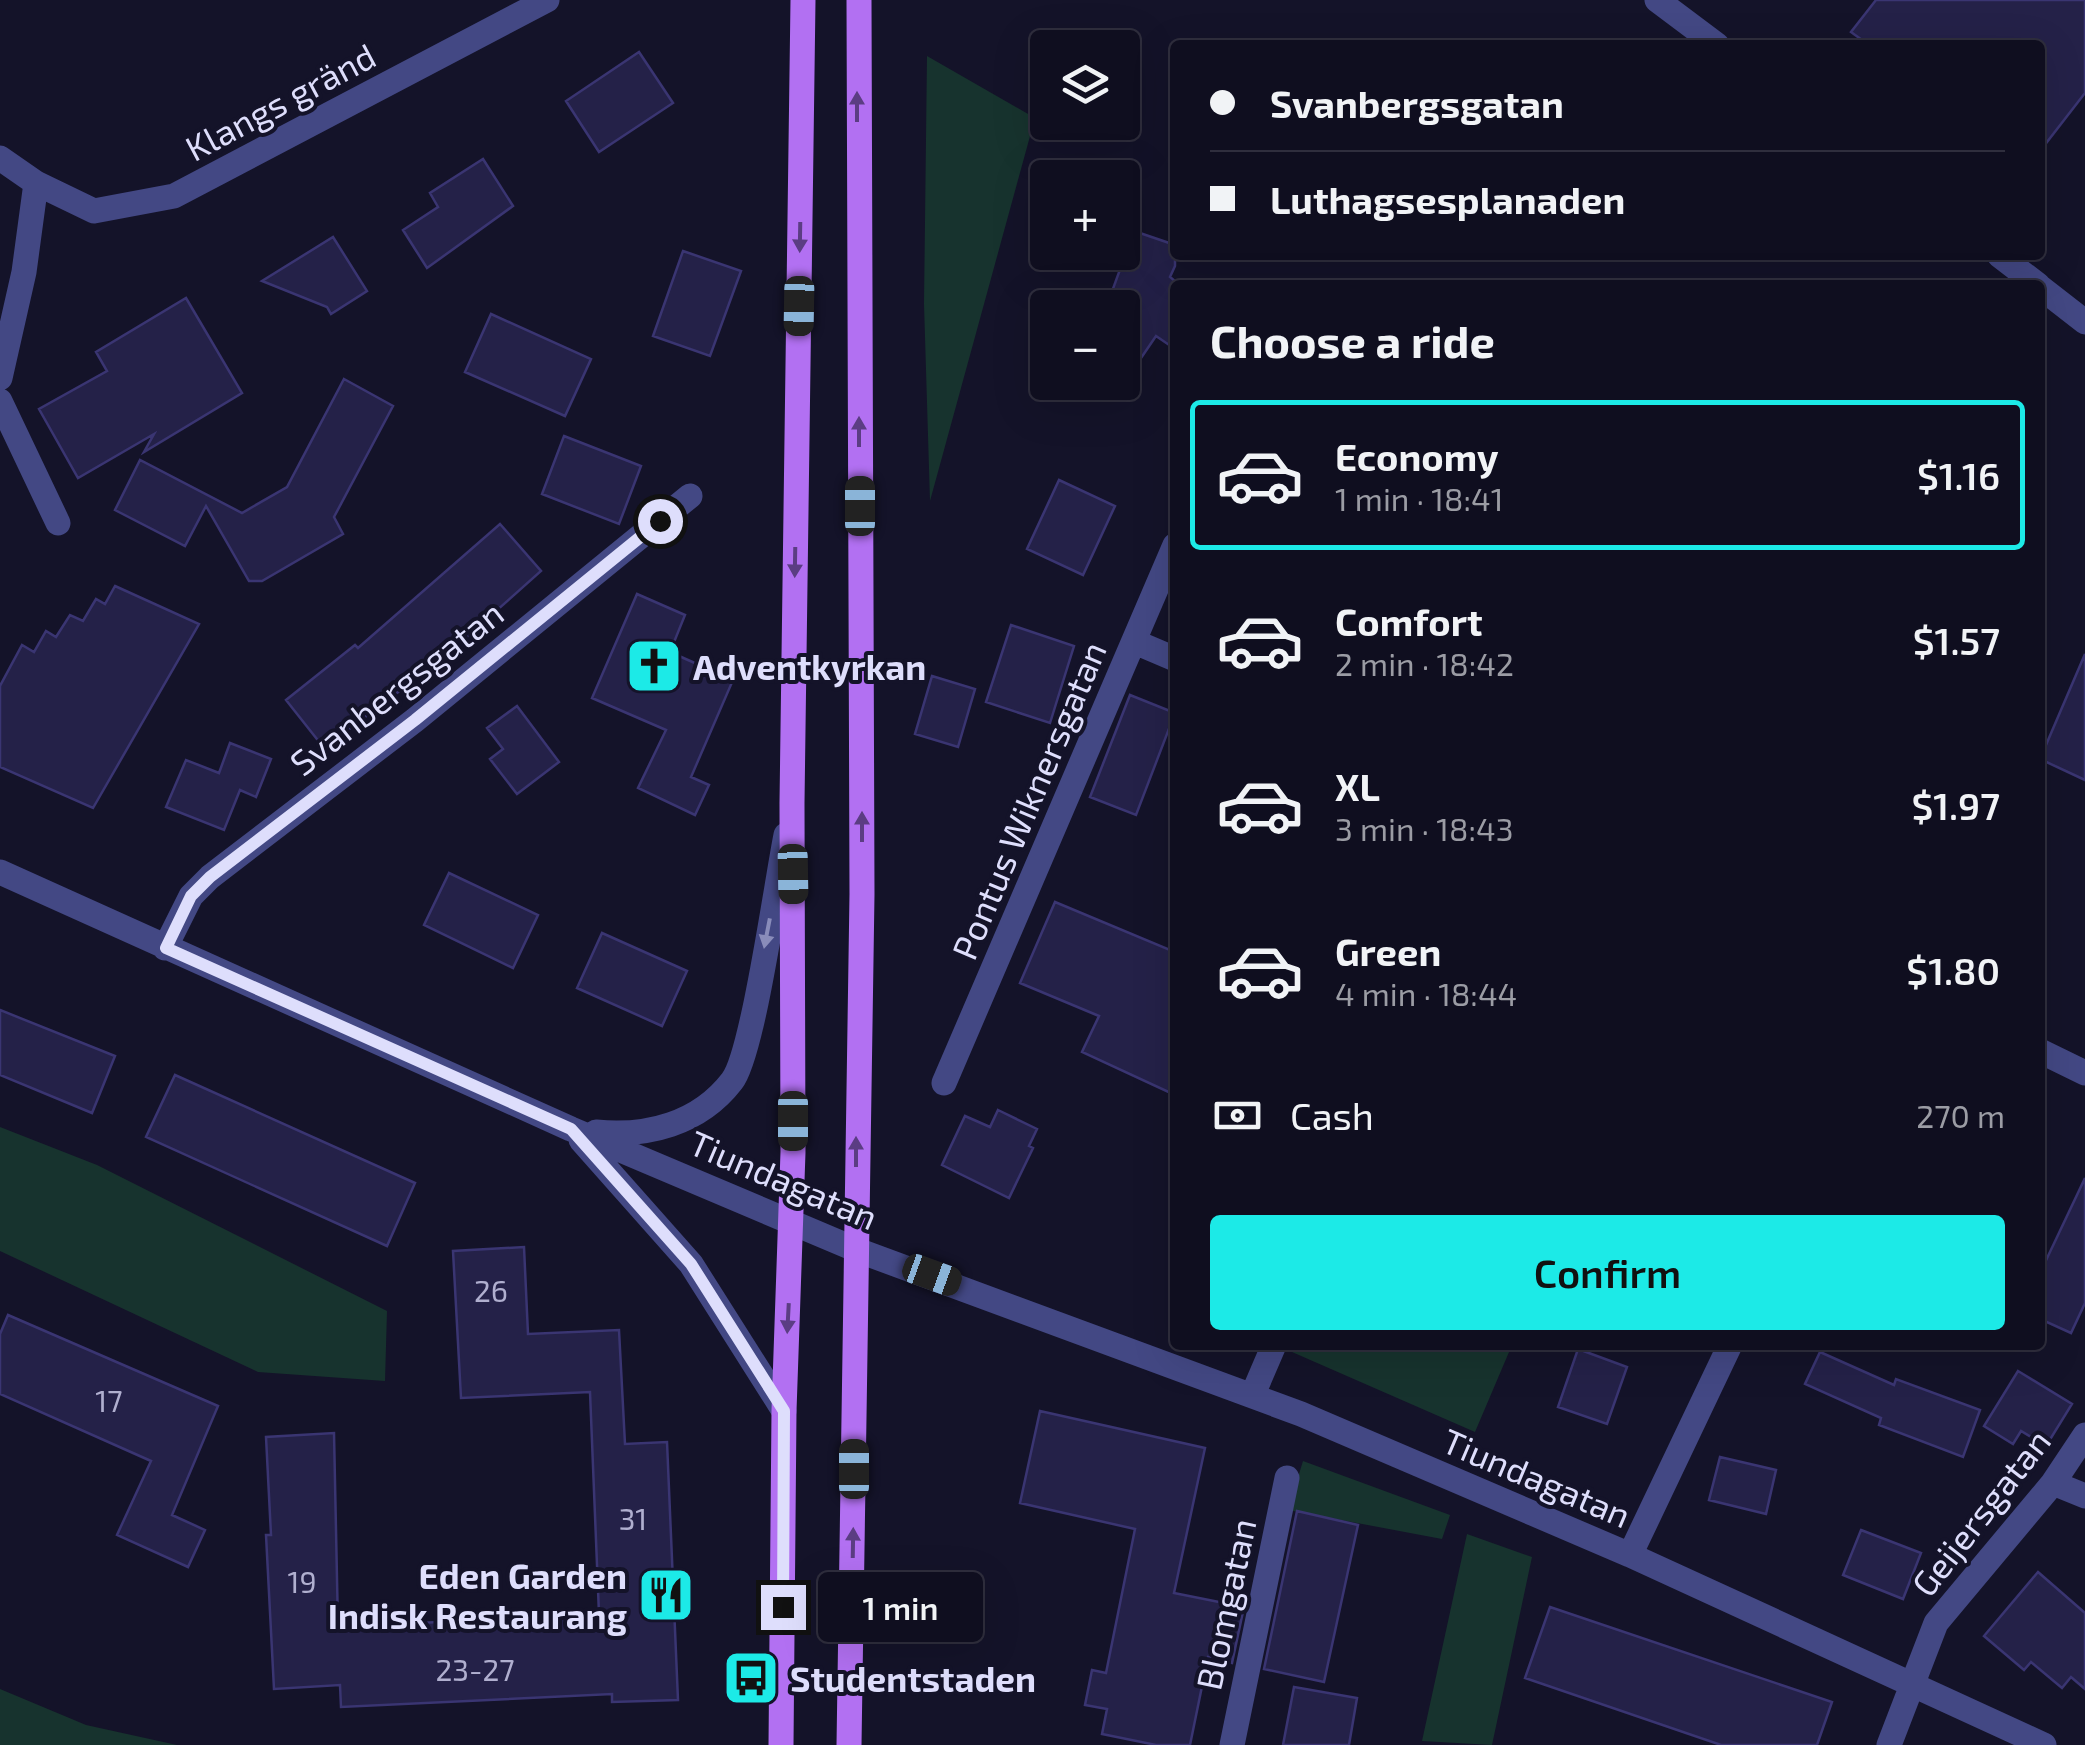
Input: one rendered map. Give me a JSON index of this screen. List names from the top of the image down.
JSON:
{
  "streets": {
    "street": [
      "Klangs gränd",
      "Svanbergsgatan",
      "Pontus Wiknersgatan",
      "Tiundagatan",
      "Geijersgatan",
      "Blomgatan"
    ]
  },
  "crossings": [
    ["Svanbergsgatan", "Tiundagatan"],
    ["Tiundagatan", "Geijersgatan"]
  ],
  "places": {
    "church": ["Adventkyrkan"],
    "restaurant": ["Eden Garden Indisk Restaurang"],
    "bus stop": ["Studentstaden"]
  },
  "house_numbers": [
    "26",
    "17",
    "31",
    "19",
    "23-27"
  ],
  "page": {
    "map_buttons": ["+", "−"],
    "banner": ["Svanbergsgatan", "Luthagsesplanaden"],
    "heading": "Choose a ride",
    "list": [
      {
        "name": "Economy",
        "note": "1 min · 18:41",
        "value": "$1.16"
      },
      {
        "name": "Comfort",
        "note": "2 min · 18:42",
        "value": "$1.57"
      },
      {
        "name": "XL",
        "note": "3 min · 18:43",
        "value": "$1.97"
      },
      {
        "name": "Green",
        "note": "4 min · 18:44",
        "value": "$1.80"
      }
    ],
    "pay": ["Cash", "270 m"],
    "buttons": "Confirm",
    "bubble": "1 min"
  }
}
